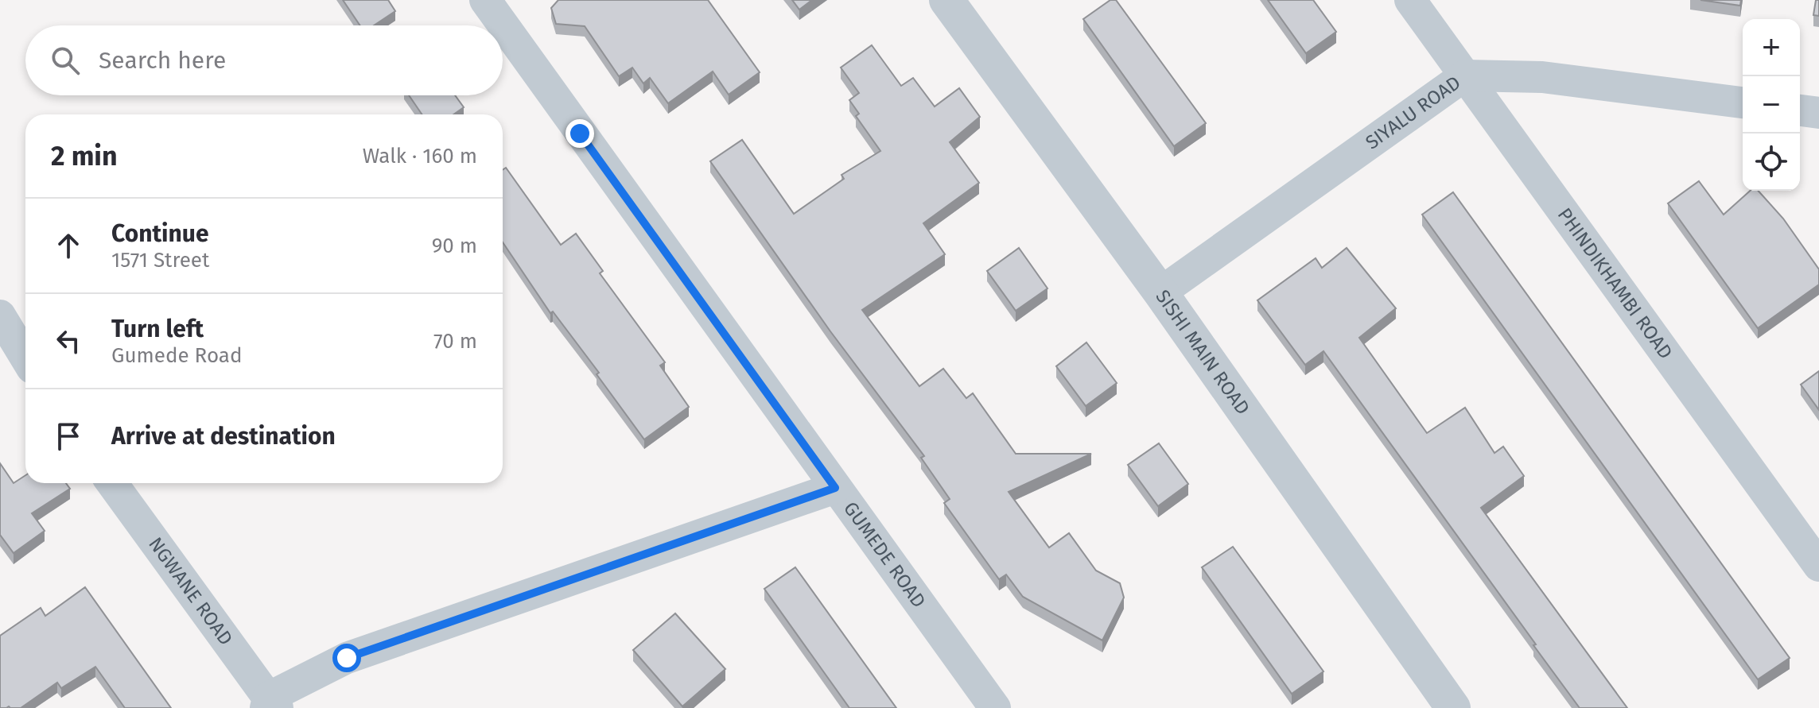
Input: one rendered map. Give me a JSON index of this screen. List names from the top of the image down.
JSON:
{
  "streets": {
    "street": [
      "SIYALU ROAD",
      "PHINDIKHAMBI ROAD",
      "SISHI MAIN ROAD",
      "GUMEDE ROAD",
      "NGWANE ROAD"
    ]
  },
  "crossings": [
    ["SIYALU ROAD", "PHINDIKHAMBI ROAD"],
    ["SIYALU ROAD", "SISHI MAIN ROAD"]
  ],
  "page": {
    "map_buttons": ["+", "−"],
    "search": "Search here",
    "heading": ["2 min", "Walk · 160 m"],
    "list": [
      ["Continue", "1571 Street", "90 m"],
      ["Turn left", "Gumede Road", "70 m"],
      "Arrive at destination"
    ]
  }
}
